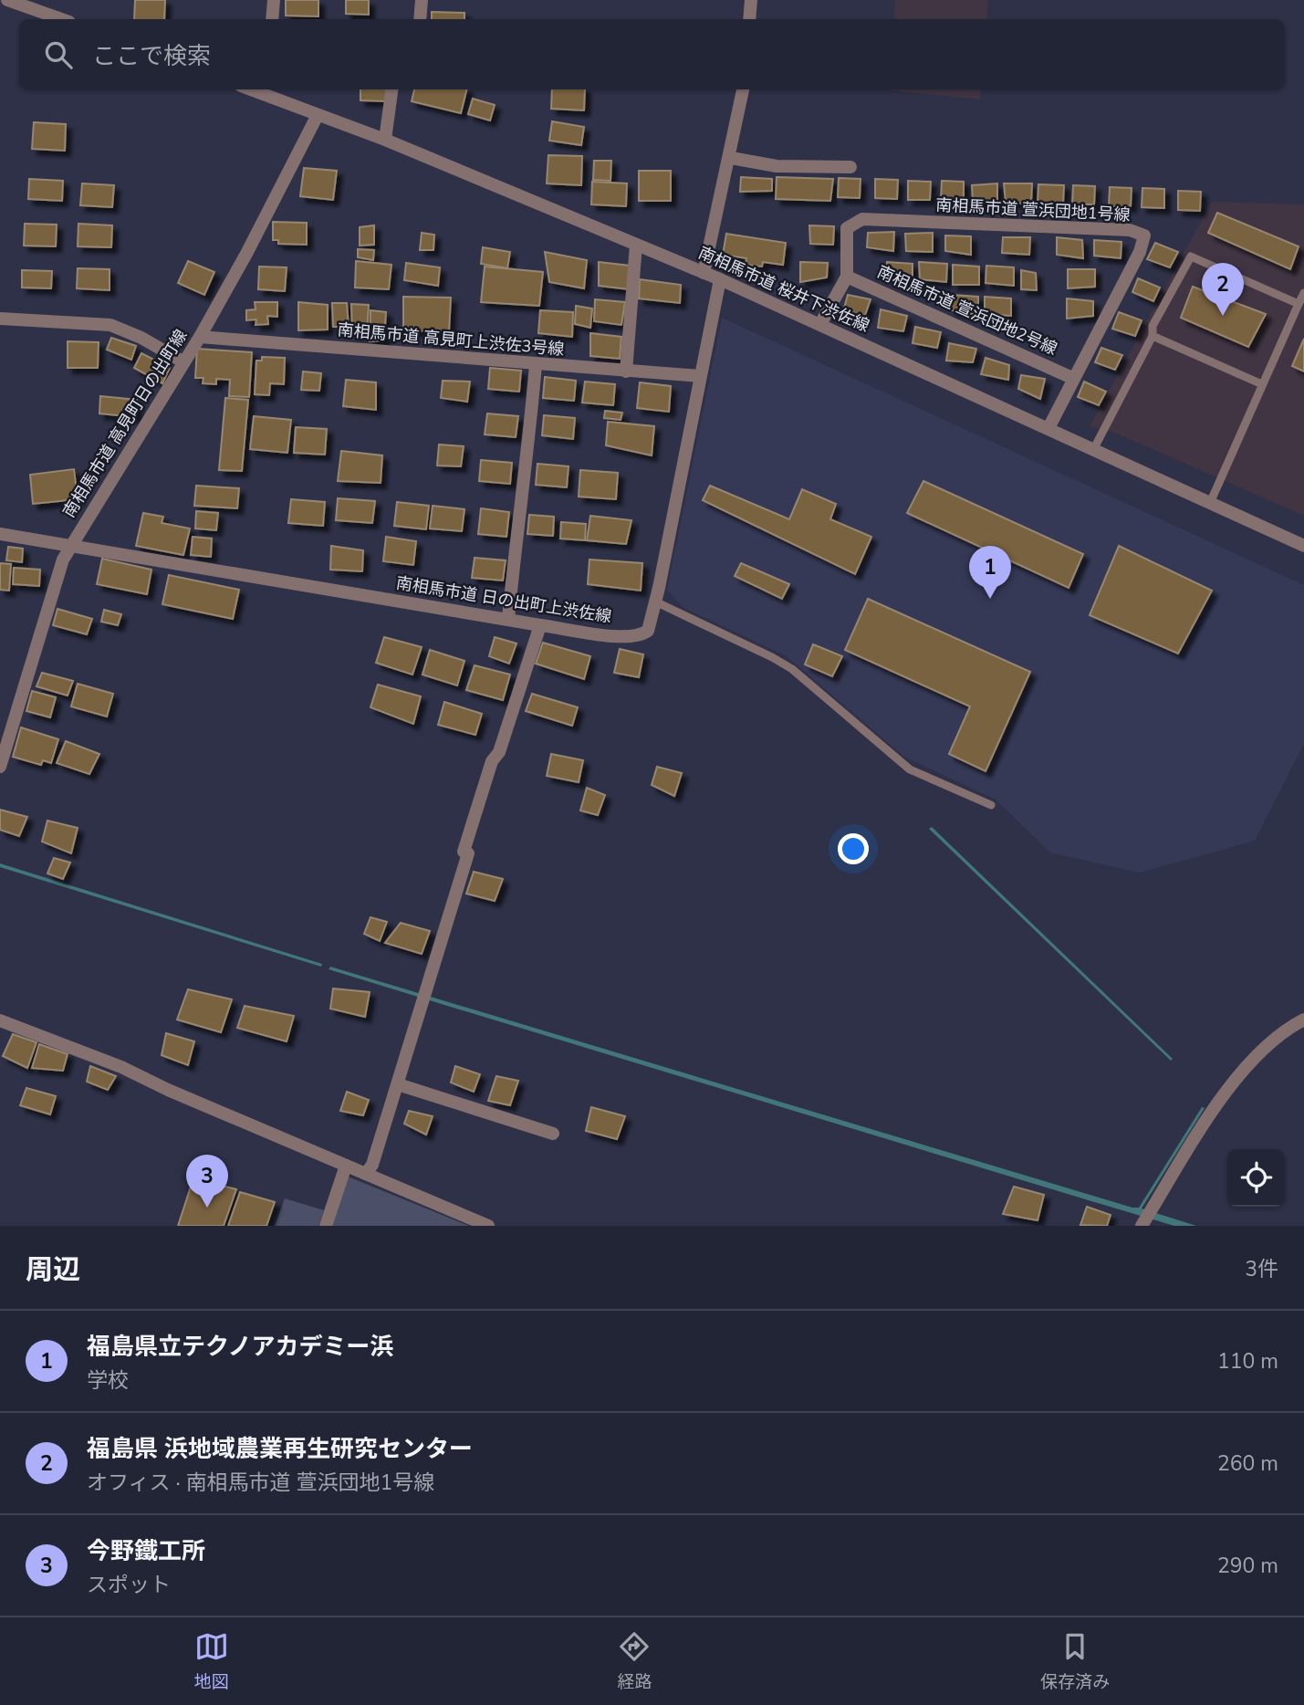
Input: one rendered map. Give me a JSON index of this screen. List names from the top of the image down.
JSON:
{
  "streets": {
    "street": [
      "南相馬市道 萱浜団地1号線",
      "南相馬市道 桜井下渋佐線",
      "南相馬市道 萱浜団地2号線",
      "南相馬市道 高見町上渋佐3号線",
      "南相馬市道 高見町日の出町線",
      "南相馬市道 日の出町上渋佐線"
    ]
  },
  "crossings": [
    ["南相馬市道 萱浜団地1号線", "南相馬市道 桜井下渋佐線"],
    ["南相馬市道 萱浜団地1号線", "南相馬市道 萱浜団地2号線"],
    ["南相馬市道 桜井下渋佐線", "南相馬市道 高見町日の出町線"],
    ["南相馬市道 桜井下渋佐線", "南相馬市道 日の出町上渋佐線"],
    ["南相馬市道 高見町上渋佐3号線", "南相馬市道 高見町日の出町線"],
    ["南相馬市道 高見町上渋佐3号線", "南相馬市道 日の出町上渋佐線"],
    ["南相馬市道 高見町日の出町線", "南相馬市道 日の出町上渋佐線"]
  ],
  "page": {
    "search": "ここで検索",
    "pins": ["2", "1", "3"],
    "heading": ["周辺", "3件"],
    "list": [
      {
        "mark": "1",
        "name": "福島県立テクノアカデミー浜",
        "note": "学校",
        "value": "110 m"
      },
      {
        "mark": "2",
        "name": "福島県 浜地域農業再生研究センター",
        "note": "オフィス · 南相馬市道 萱浜団地1号線",
        "value": "260 m"
      },
      {
        "mark": "3",
        "name": "今野鐵工所",
        "note": "スポット",
        "value": "290 m"
      }
    ],
    "nav": ["地図", "経路", "保存済み"]
  }
}
